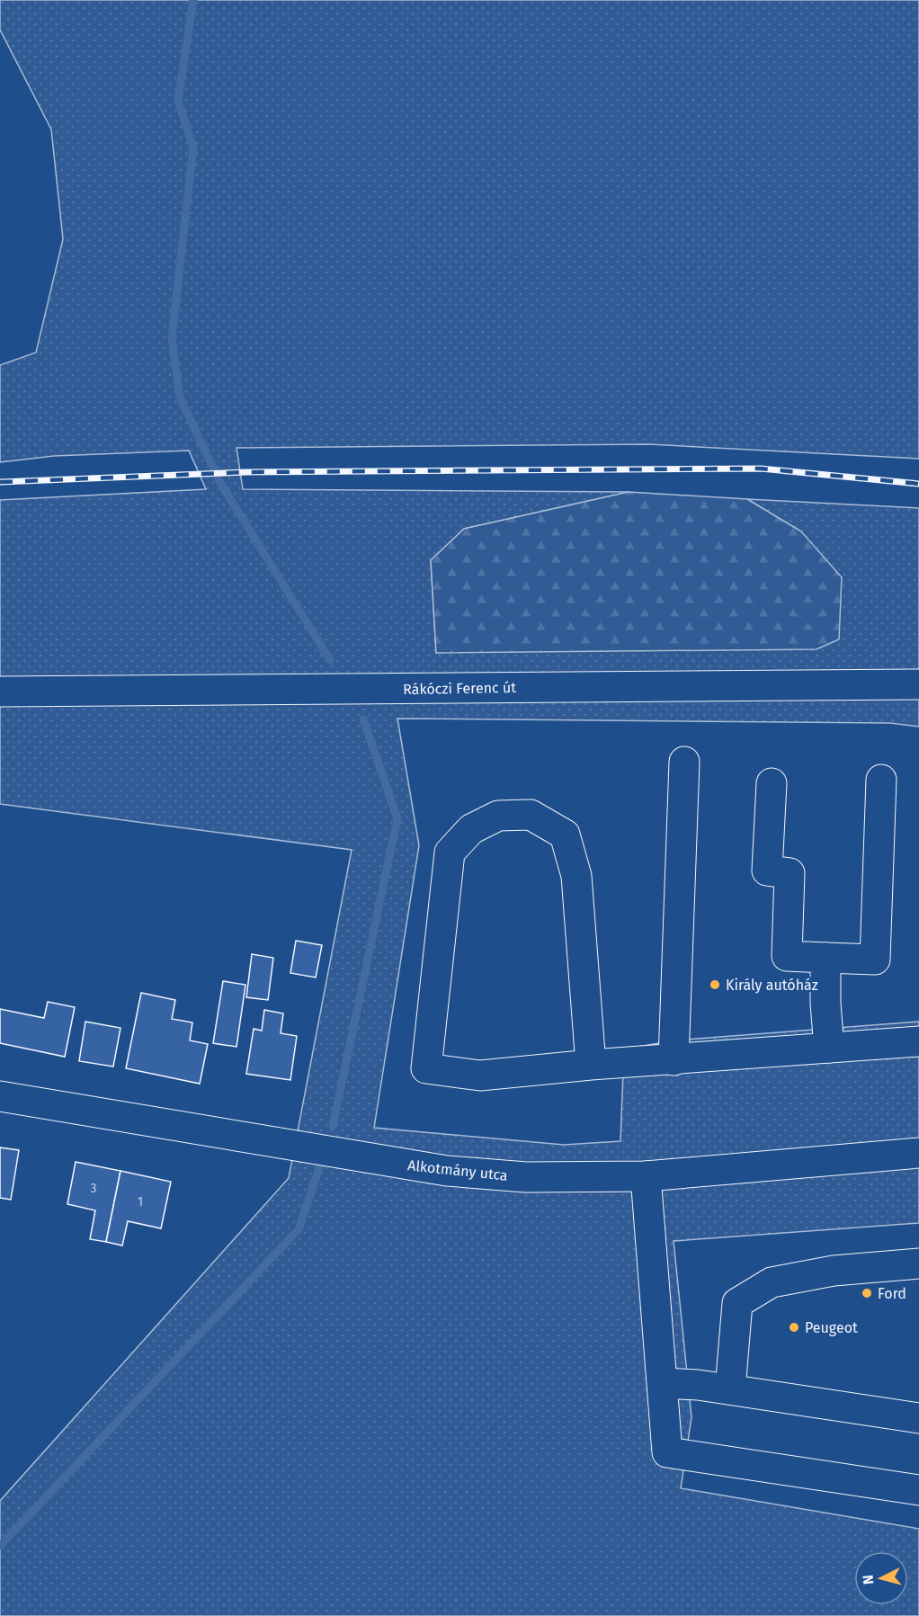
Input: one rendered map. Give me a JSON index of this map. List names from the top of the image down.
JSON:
{
  "streets": {
    "street": ["Rákóczi Ferenc út", "Alkotmány utca"]
  },
  "places": ["Király autóház", "Ford", "Peugeot"],
  "house_numbers": ["3", "1"],
  "north": "left"
}
